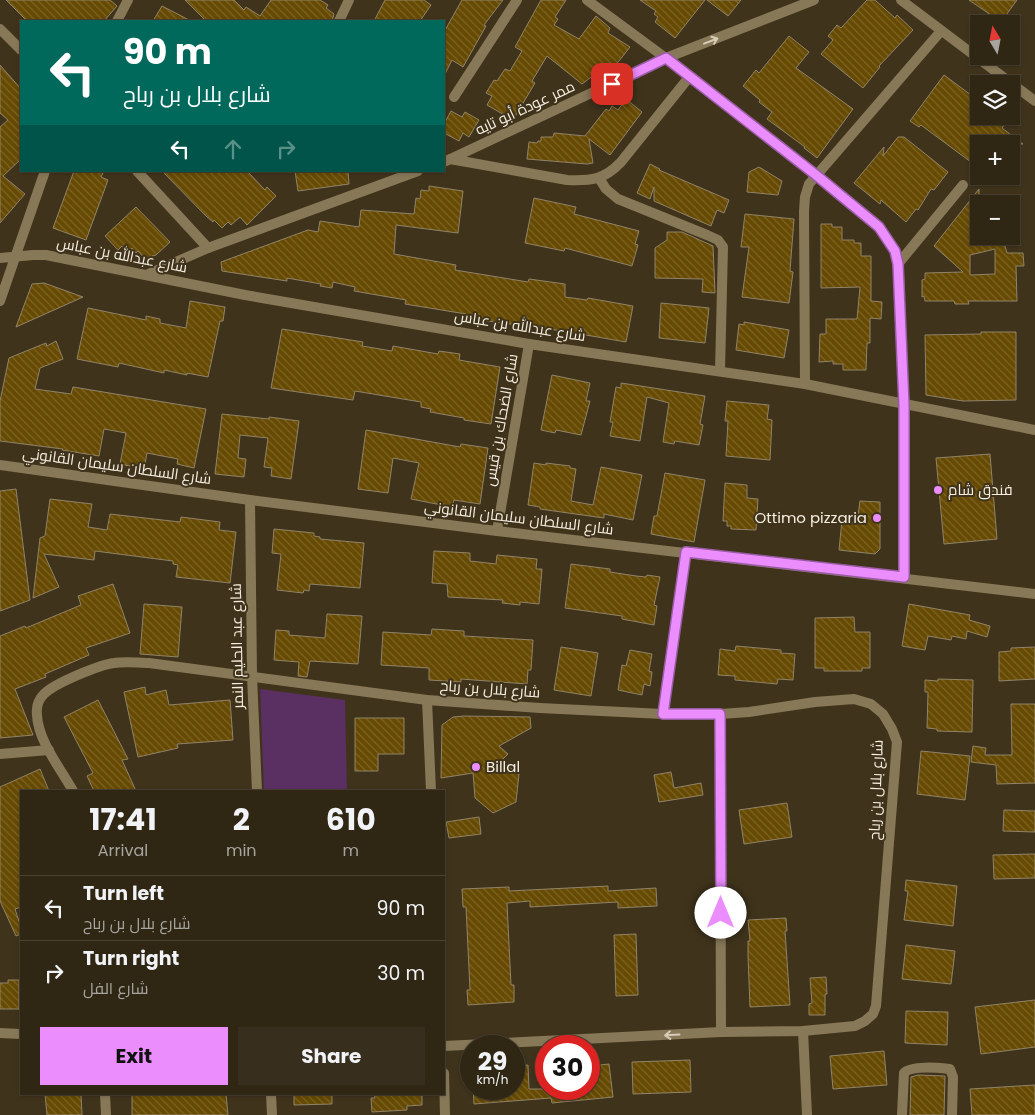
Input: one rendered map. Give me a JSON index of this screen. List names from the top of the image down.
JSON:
{
  "streets": {
    "street": [
      "ممر عودة أبو تايه",
      "شارع عبدالله بن عباس",
      "شارع الضحاك بن قيس",
      "شارع السلطان سليمان القانوني",
      "شارع عبد الحليم النمر",
      "شارع بلال بن رباح"
    ]
  },
  "crossings": [
    ["شارع عبدالله بن عباس", "شارع الضحاك بن قيس"],
    ["شارع الضحاك بن قيس", "شارع السلطان سليمان القانوني"],
    ["شارع السلطان سليمان القانوني", "شارع عبد الحليم النمر"],
    ["شارع عبد الحليم النمر", "شارع بلال بن رباح"]
  ],
  "one_way": ["ممر عودة أبو تايه"],
  "places": ["فندق شام", "Ottimo pizzaria", "Billal"],
  "north": "top",
  "page": {
    "map_buttons": ["+", "−"],
    "turn": ["90 m", "شارع بلال بن رباح"],
    "eta": [
      "17:41",
      "Arrival",
      "2",
      "min",
      "610",
      "m"
    ],
    "list": [
      {
        "name": "Turn left",
        "note": "شارع بلال بن رباح",
        "value": "90 m"
      },
      {
        "name": "Turn right",
        "note": "شارع الفل",
        "value": "30 m"
      }
    ],
    "buttons": ["Exit", "Share"],
    "speed": "29 km/h",
    "limit": "30"
  }
}
